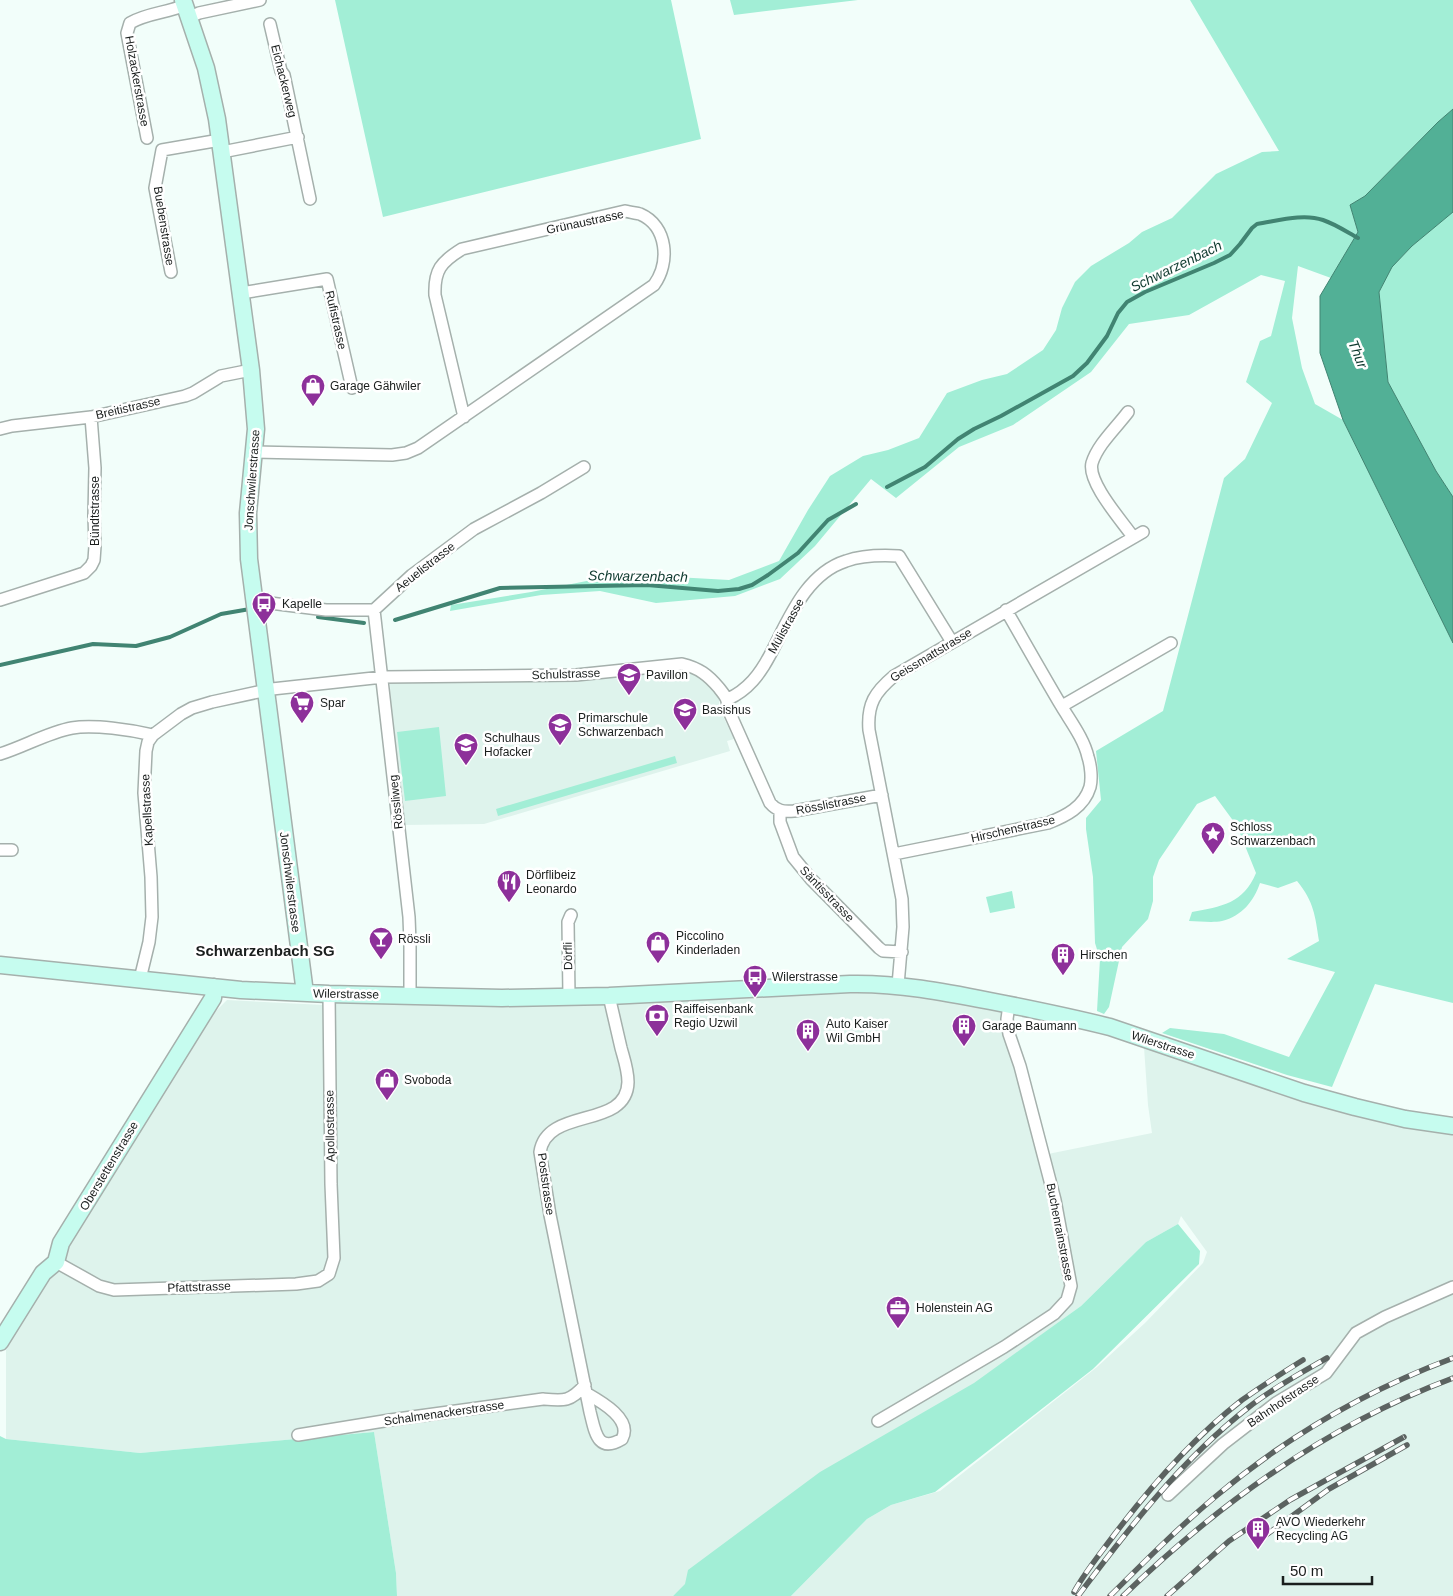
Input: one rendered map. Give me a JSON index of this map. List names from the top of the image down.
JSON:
{
  "streets": {
    "main road": ["Jonschwilerstrasse", "Wilerstrasse", "Oberstettenstrasse"],
    "street": [
      "Holzackerstrasse",
      "Eichackerweg",
      "Grünaustrasse",
      "Buebenstrasse",
      "Rufistrasse",
      "Breitistrasse",
      "Bündtstrasse",
      "Aeuelistrasse",
      "Mülistrasse",
      "Geissmattstrasse",
      "Schulstrasse",
      "Rössliweg",
      "Rösslistrasse",
      "Kapellstrasse",
      "Hirschenstrasse",
      "Säntisstrasse",
      "Dörfli",
      "Apollostrasse",
      "Poststrasse",
      "Buchenrainstrasse",
      "Pfattstrasse",
      "Bahnhofstrasse",
      "Schalmenackerstrasse"
    ]
  },
  "crossings": [
    ["Holzackerstrasse", "Jonschwilerstrasse"],
    ["Grünaustrasse", "Jonschwilerstrasse"],
    ["Buebenstrasse", "Jonschwilerstrasse"],
    ["Rufistrasse", "Jonschwilerstrasse"],
    ["Breitistrasse", "Jonschwilerstrasse"],
    ["Breitistrasse", "Bündtstrasse"],
    ["Jonschwilerstrasse", "Schulstrasse"],
    ["Jonschwilerstrasse", "Wilerstrasse"],
    ["Aeuelistrasse", "Rössliweg"],
    ["Mülistrasse", "Geissmattstrasse"],
    ["Mülistrasse", "Schulstrasse"],
    ["Geissmattstrasse", "Rösslistrasse"],
    ["Geissmattstrasse", "Hirschenstrasse"],
    ["Geissmattstrasse", "Säntisstrasse"],
    ["Geissmattstrasse", "Wilerstrasse"],
    ["Schulstrasse", "Rössliweg"],
    ["Schulstrasse", "Rösslistrasse"],
    ["Schulstrasse", "Säntisstrasse"],
    ["Rössliweg", "Wilerstrasse"],
    ["Rösslistrasse", "Säntisstrasse"],
    ["Kapellstrasse", "Wilerstrasse"],
    ["Dörfli", "Wilerstrasse"],
    ["Wilerstrasse", "Apollostrasse"],
    ["Wilerstrasse", "Oberstettenstrasse"],
    ["Wilerstrasse", "Poststrasse"],
    ["Wilerstrasse", "Buchenrainstrasse"],
    ["Apollostrasse", "Pfattstrasse"],
    ["Oberstettenstrasse", "Pfattstrasse"],
    ["Poststrasse", "Schalmenackerstrasse"]
  ],
  "districts": ["Schwarzenbach SG"],
  "water": ["Schwarzenbach", "Thur"],
  "places": {
    "shop": ["Garage Gähwiler", "Piccolino Kinderladen", "Svoboda"],
    "bus stop": ["Kapelle", "Wilerstrasse"],
    "school or university": [
      "Pavillon",
      "Basishus",
      "Primarschule Schwarzenbach",
      "Schulhaus Hofacker"
    ],
    "supermarket": ["Spar"],
    "place": ["Schloss Schwarzenbach"],
    "restaurant": ["Dörflibeiz Leonardo"],
    "bar": ["Rössli"],
    "building": [
      "Hirschen",
      "Garage Baumann",
      "Auto Kaiser Wil GmbH",
      "AVO Wiederkehr Recycling AG"
    ],
    "bank": ["Raiffeisenbank Regio Uzwil"],
    "office": ["Holenstein AG"]
  },
  "scale_bar": "50 m"
}
